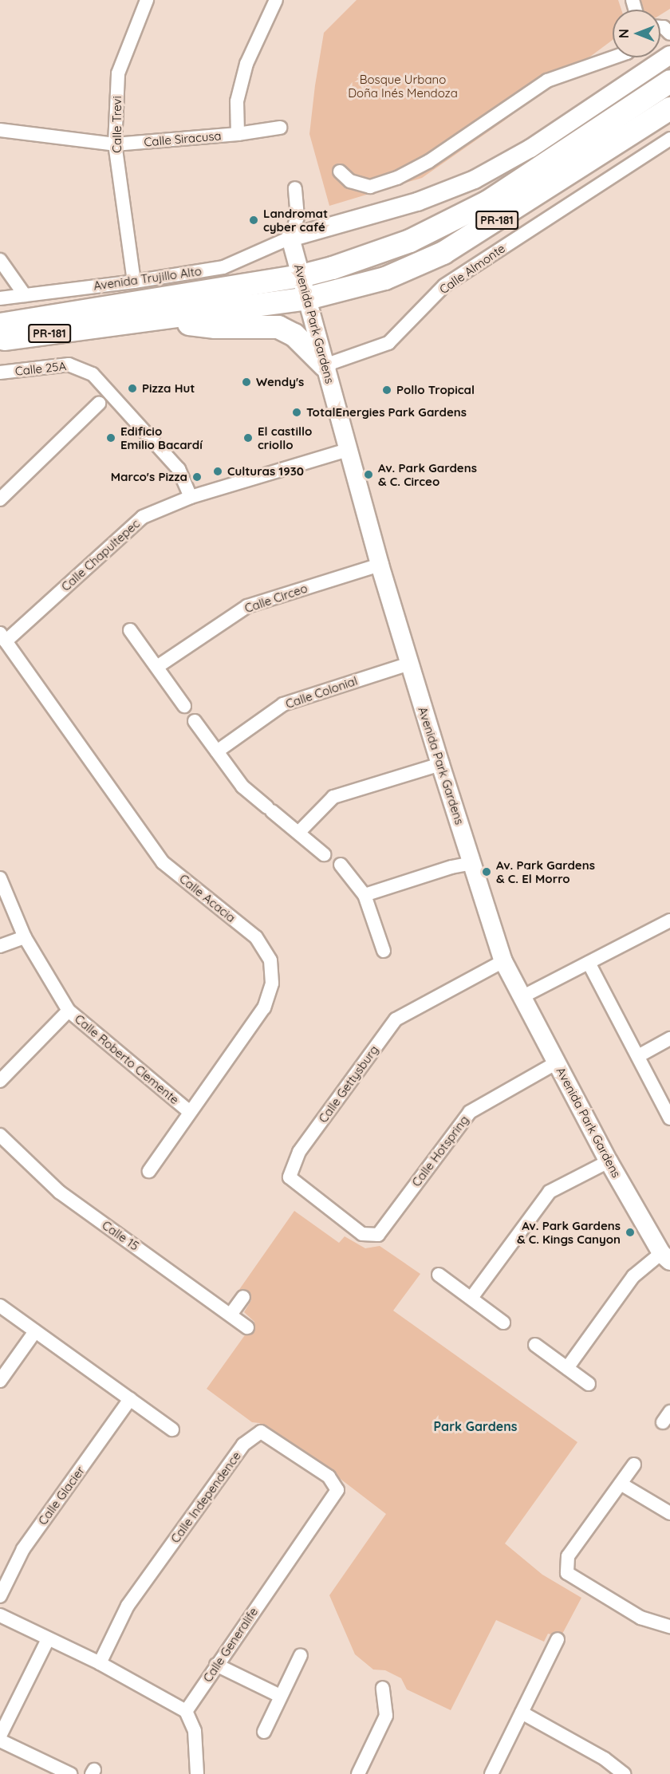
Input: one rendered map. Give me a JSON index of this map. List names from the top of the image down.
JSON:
{
  "streets": {
    "highway": ["PR-181"],
    "street": [
      "Calle Trevi",
      "Calle Siracusa",
      "Calle Almonte",
      "Avenida Trujillo Alto",
      "Avenida Park Gardens",
      "Calle 25A",
      "Calle Chapultepec",
      "Calle Circeo",
      "Calle Colonial",
      "Calle Acacia",
      "Calle Roberto Clemente",
      "Calle Gettysburg",
      "Calle Hotspring",
      "Calle 15",
      "Calle Glacier",
      "Calle Independence",
      "Calle Generalife"
    ]
  },
  "crossings": [
    ["Calle Trevi", "Calle Siracusa"],
    ["Calle Trevi", "Avenida Trujillo Alto"],
    ["PR-181", "Avenida Park Gardens"],
    ["Calle Almonte", "Avenida Park Gardens"],
    ["Avenida Trujillo Alto", "Avenida Park Gardens"],
    ["Avenida Park Gardens", "Calle Chapultepec"],
    ["Avenida Park Gardens", "Calle Circeo"],
    ["Avenida Park Gardens", "Calle Colonial"],
    ["Avenida Park Gardens", "Calle Gettysburg"],
    ["Avenida Park Gardens", "Calle Hotspring"],
    ["Calle 25A", "Calle Chapultepec"],
    ["Calle Chapultepec", "Calle Acacia"],
    ["Calle Acacia", "Calle Roberto Clemente"],
    ["Calle Gettysburg", "Calle Hotspring"],
    ["Calle Independence", "Calle Generalife"]
  ],
  "districts": ["Park Gardens"],
  "parks": ["Bosque Urbano Doña Inés Mendoza"],
  "places": [
    "Landromat cyber café",
    "Wendy's",
    "Pizza Hut",
    "Pollo Tropical",
    "TotalEnergies Park Gardens",
    "Edificio Emilio Bacardí",
    "El castillo criollo",
    "Culturas 1930",
    "Av. Park Gardens & C. Circeo",
    "Marco's Pizza",
    "Av. Park Gardens & C. El Morro",
    "Av. Park Gardens & C. Kings Canyon"
  ],
  "north": "left"
}
